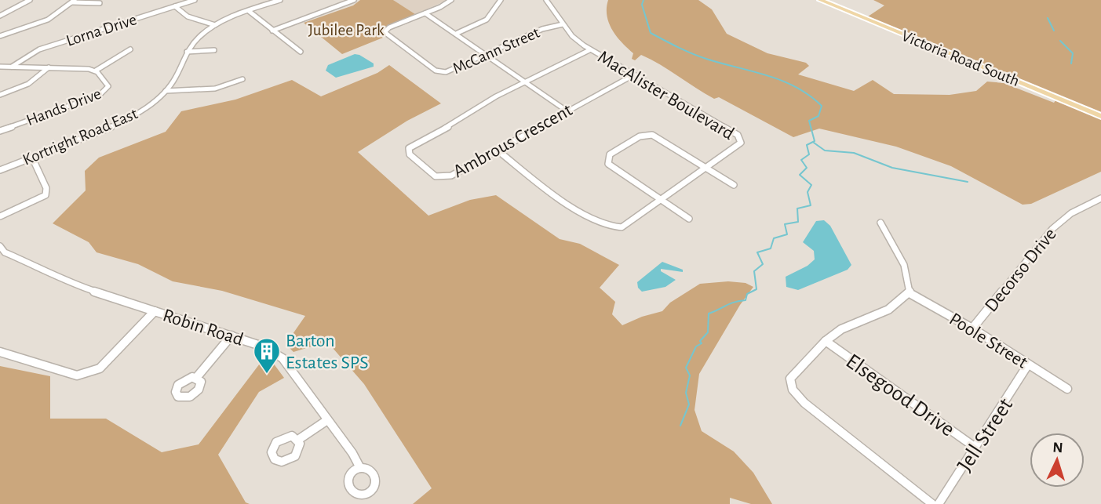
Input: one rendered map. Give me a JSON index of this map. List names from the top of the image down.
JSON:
{
  "streets": {
    "main road": ["Victoria Road South"],
    "street": [
      "Lorna Drive",
      "McCann Street",
      "MacAlister Boulevard",
      "Hands Drive",
      "Kortright Road East",
      "Ambrous Crescent",
      "Decorso Drive",
      "Robin Road",
      "Poole Street",
      "Elsegood Drive",
      "Jell Street"
    ]
  },
  "crossings": [
    ["Lorna Drive", "Hands Drive"],
    ["McCann Street", "MacAlister Boulevard"],
    ["MacAlister Boulevard", "Ambrous Crescent"],
    ["Decorso Drive", "Poole Street"],
    ["Poole Street", "Jell Street"],
    ["Elsegood Drive", "Jell Street"]
  ],
  "parks": ["Jubilee Park"],
  "places": {
    "building": ["Barton Estates SPS"]
  },
  "north": "top"
}
